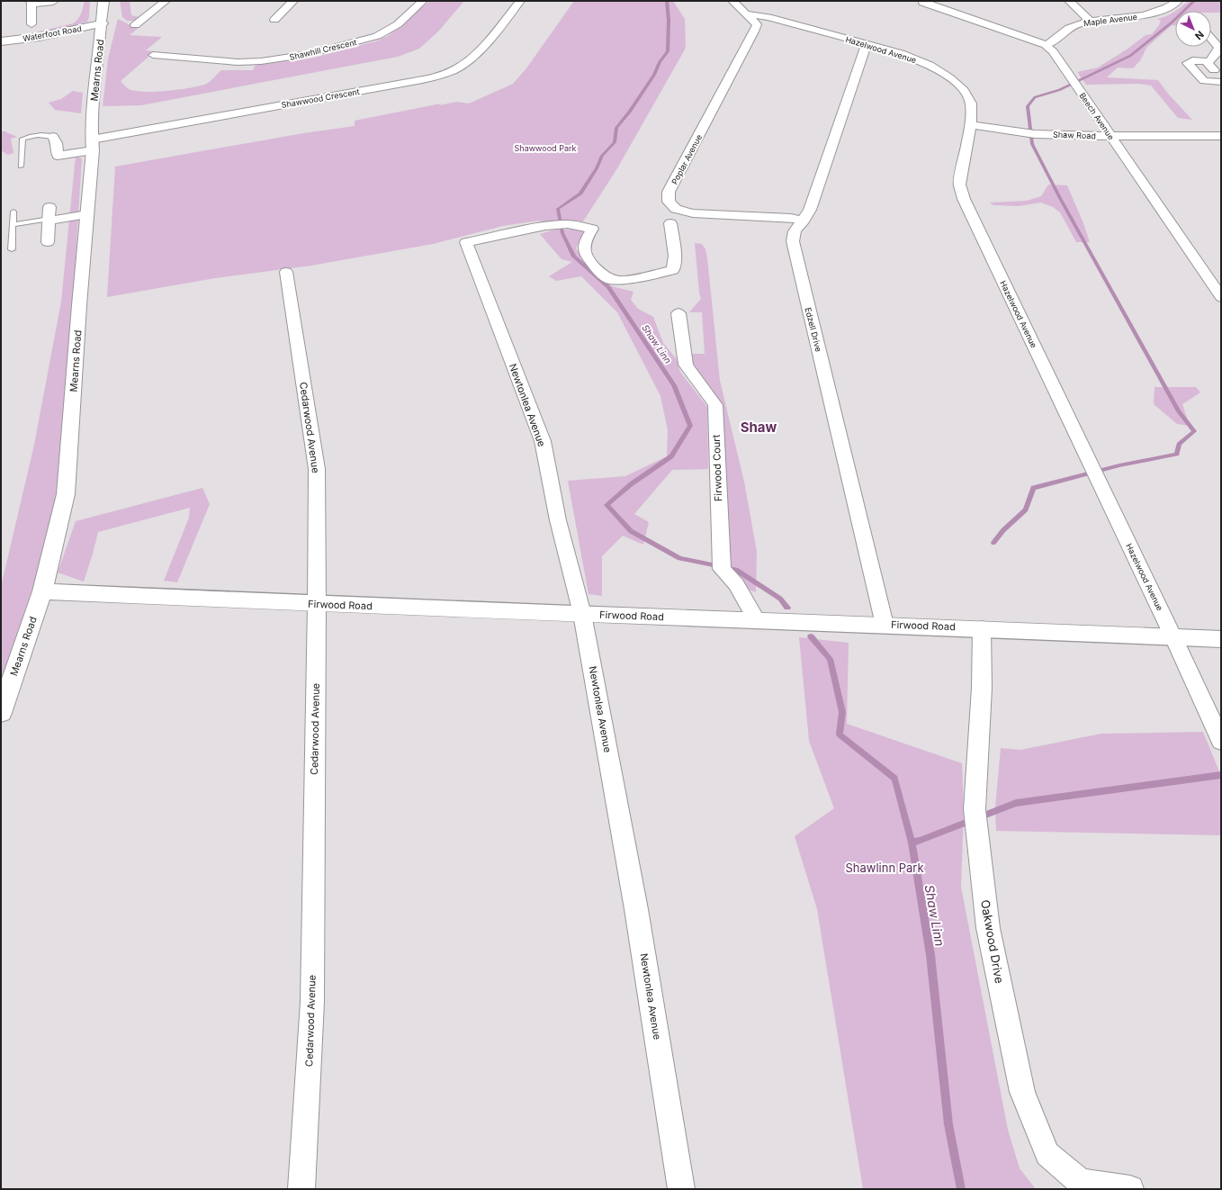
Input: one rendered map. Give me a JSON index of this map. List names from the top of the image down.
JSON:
{
  "streets": {
    "street": [
      "Maple Avenue",
      "Waterfoot Road",
      "Shawhill Crescent",
      "Hazelwood Avenue",
      "Mearns Road",
      "Shawwood Crescent",
      "Beech Avenue",
      "Shaw Road",
      "Poplar Avenue",
      "Edzell Drive",
      "Newtonlea Avenue",
      "Cedarwood Avenue",
      "Firwood Court",
      "Firwood Road",
      "Oakwood Drive"
    ]
  },
  "crossings": [
    ["Maple Avenue", "Beech Avenue"],
    ["Waterfoot Road", "Mearns Road"],
    ["Hazelwood Avenue", "Shaw Road"],
    ["Hazelwood Avenue", "Poplar Avenue"],
    ["Hazelwood Avenue", "Edzell Drive"],
    ["Hazelwood Avenue", "Firwood Road"],
    ["Mearns Road", "Shawwood Crescent"],
    ["Mearns Road", "Firwood Road"],
    ["Beech Avenue", "Shaw Road"],
    ["Poplar Avenue", "Edzell Drive"],
    ["Edzell Drive", "Firwood Road"],
    ["Newtonlea Avenue", "Firwood Road"],
    ["Cedarwood Avenue", "Firwood Road"],
    ["Firwood Court", "Firwood Road"],
    ["Firwood Road", "Oakwood Drive"]
  ],
  "districts": ["Shaw"],
  "water": ["Shaw Linn"],
  "parks": ["Shawwood Park", "Shawlinn Park"],
  "north": "bottom right"
}
